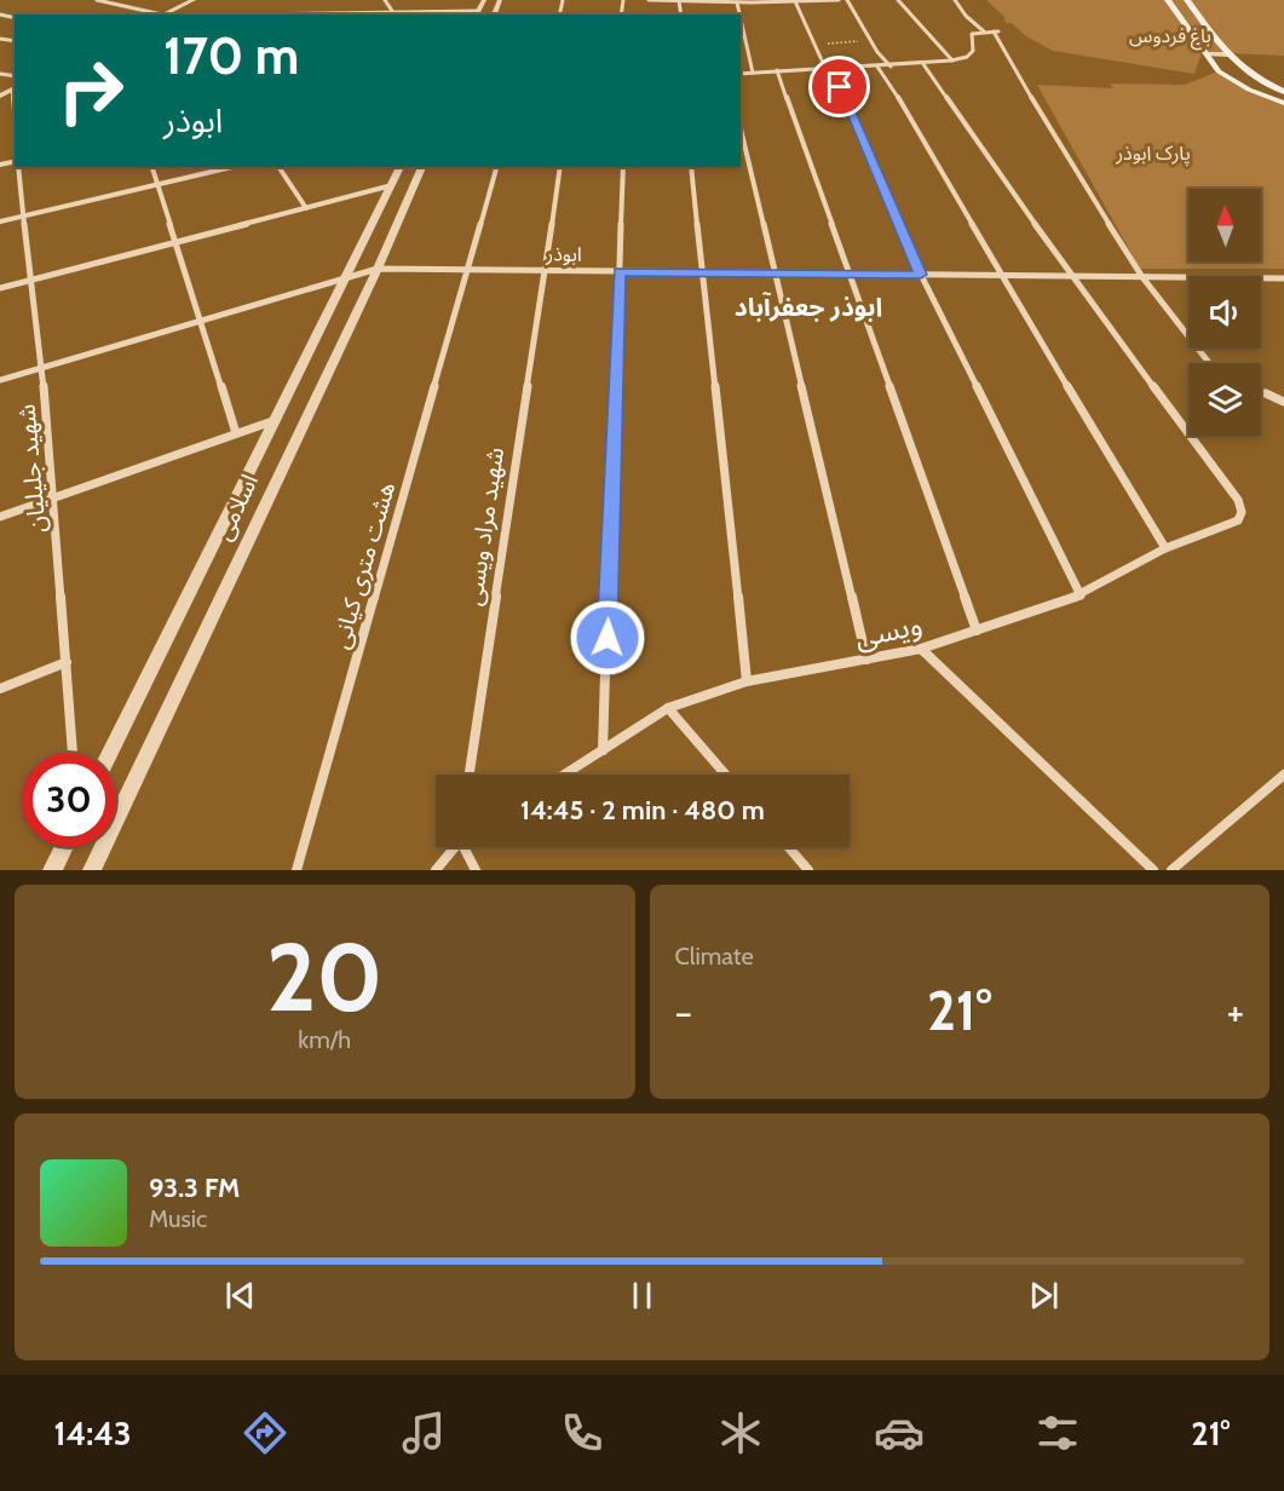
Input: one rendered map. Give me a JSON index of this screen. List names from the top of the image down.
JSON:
{
  "streets": {
    "street": [
      "ابوذر",
      "شهید جلیلیان",
      "اسلامی",
      "شهید مراد ویسی",
      "هشت متری کیانی",
      "ویسی"
    ]
  },
  "crossings": [
    ["ابوذر", "اسلامی"],
    ["ابوذر", "شهید مراد ویسی"],
    ["ابوذر", "هشت متری کیانی"],
    ["ابوذر", "ویسی"]
  ],
  "districts": ["ابوذر جعفرآباد"],
  "parks": ["باغ فردوس", "پارک ابوذر"],
  "north": "top",
  "page": {
    "turn": ["170 m", "ابوذر"],
    "limit": "30",
    "trip": "14:45 · 2 min · 480 m",
    "tile": [
      ["20", "km/h"],
      "Climate"
    ],
    "heat": ["−", "21°", "+"],
    "song": ["93.3 FM", "Music"],
    "tabs": ["14:43", "21°"]
  }
}
